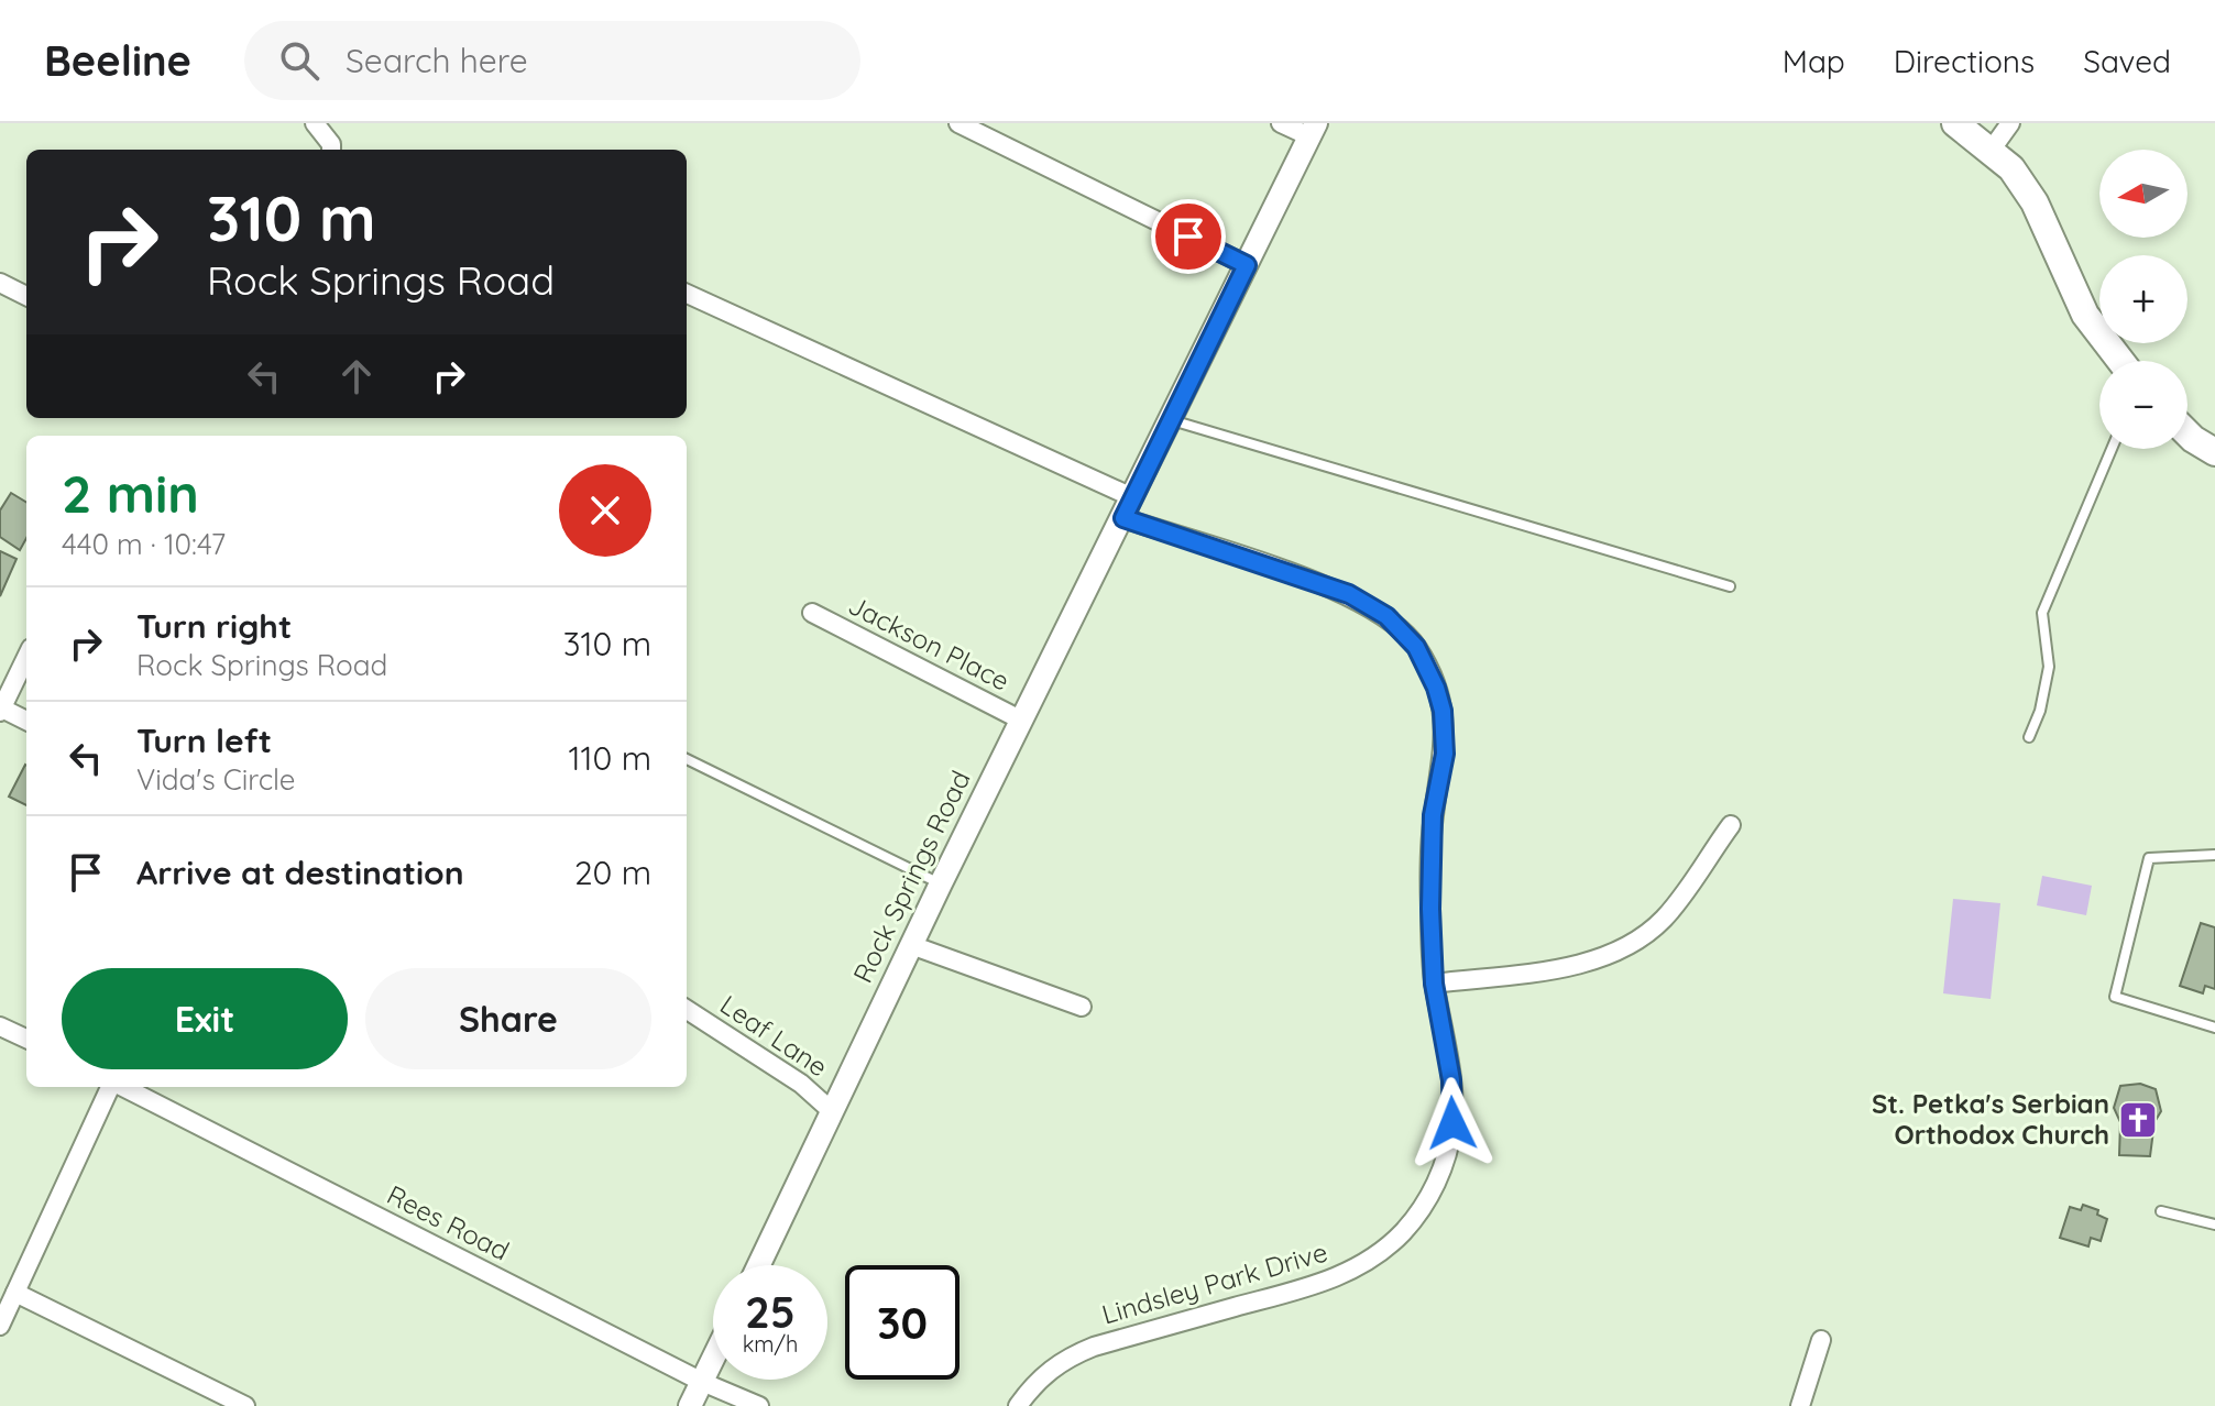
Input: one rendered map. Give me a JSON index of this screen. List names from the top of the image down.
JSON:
{
  "streets": {
    "street": [
      "Jackson Place",
      "Rock Springs Road",
      "Leaf Lane",
      "Rees Road",
      "Lindsley Park Drive"
    ]
  },
  "crossings": [
    ["Jackson Place", "Rock Springs Road"],
    ["Rock Springs Road", "Leaf Lane"],
    ["Rock Springs Road", "Lindsley Park Drive"]
  ],
  "places": {
    "church": ["St. Petka's Serbian Orthodox Church"]
  },
  "north": "left",
  "page": {
    "header": "Beeline",
    "search": "Search here",
    "nav": ["Map", "Directions", "Saved"],
    "map_buttons": ["+", "−"],
    "turn": ["310 m", "Rock Springs Road"],
    "heading": ["2 min", "440 m · 10:47"],
    "list": [
      {
        "name": "Turn right",
        "note": "Rock Springs Road",
        "value": "310 m"
      },
      {
        "name": "Turn left",
        "note": "Vida's Circle",
        "value": "110 m"
      },
      {
        "name": "Arrive at destination",
        "value": "20 m"
      }
    ],
    "buttons": ["Exit", "Share"],
    "speed": "25 km/h",
    "limit": "30"
  }
}
